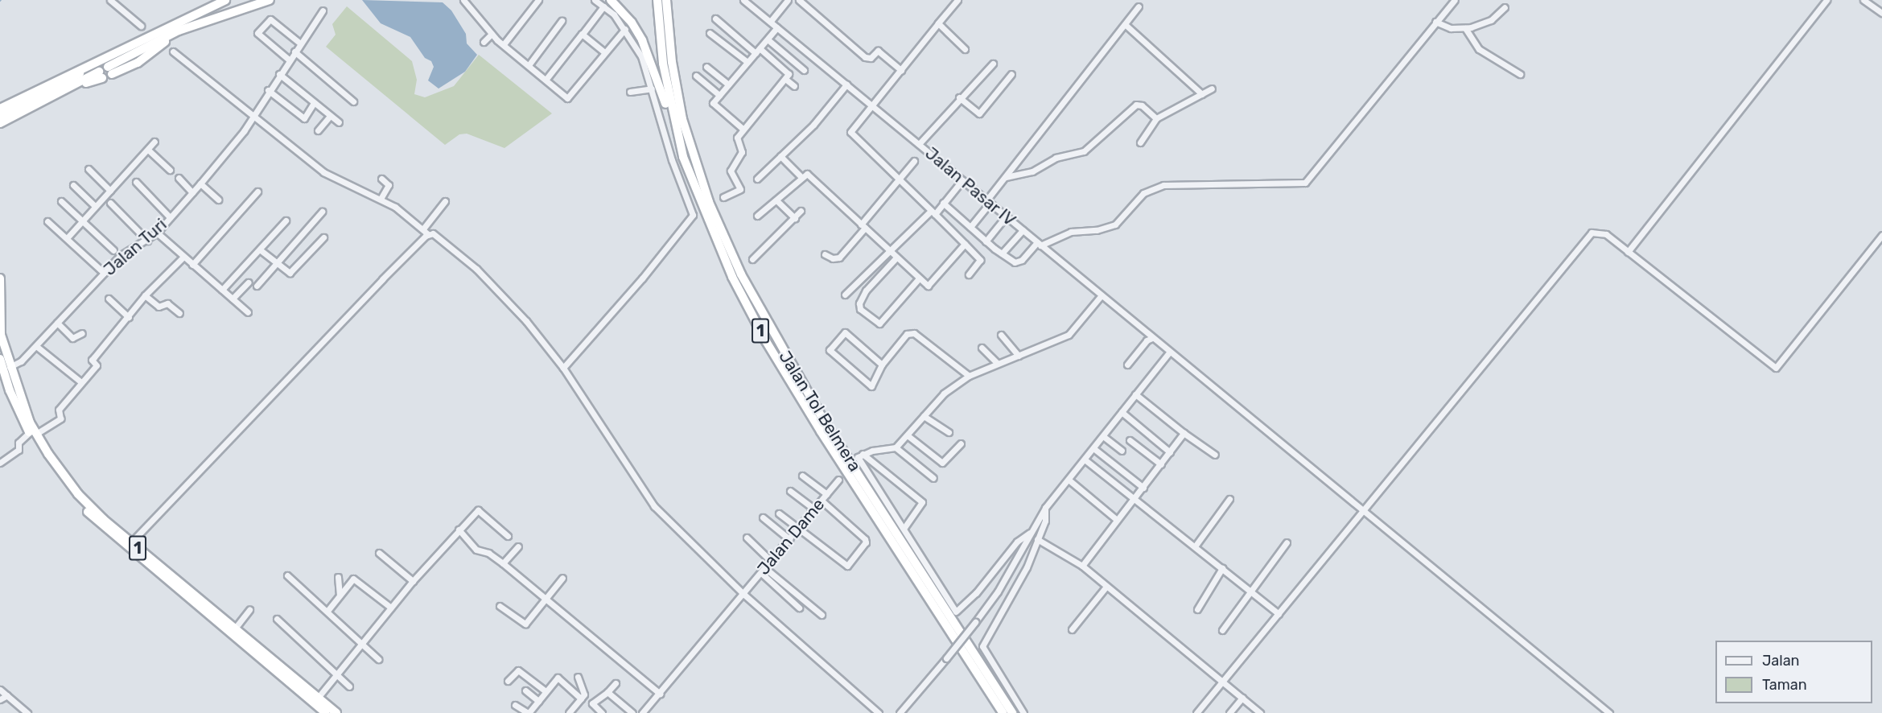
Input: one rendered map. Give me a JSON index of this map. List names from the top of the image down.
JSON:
{
  "streets": {
    "highway": ["1", "Jalan Tol Belmera"],
    "street": ["Jalan Pasar IV", "Jalan Turi", "Jalan Dame"]
  },
  "crossings": [
    ["Jalan Turi", "1"]
  ],
  "legend": ["Jalan", "Taman"]
}
